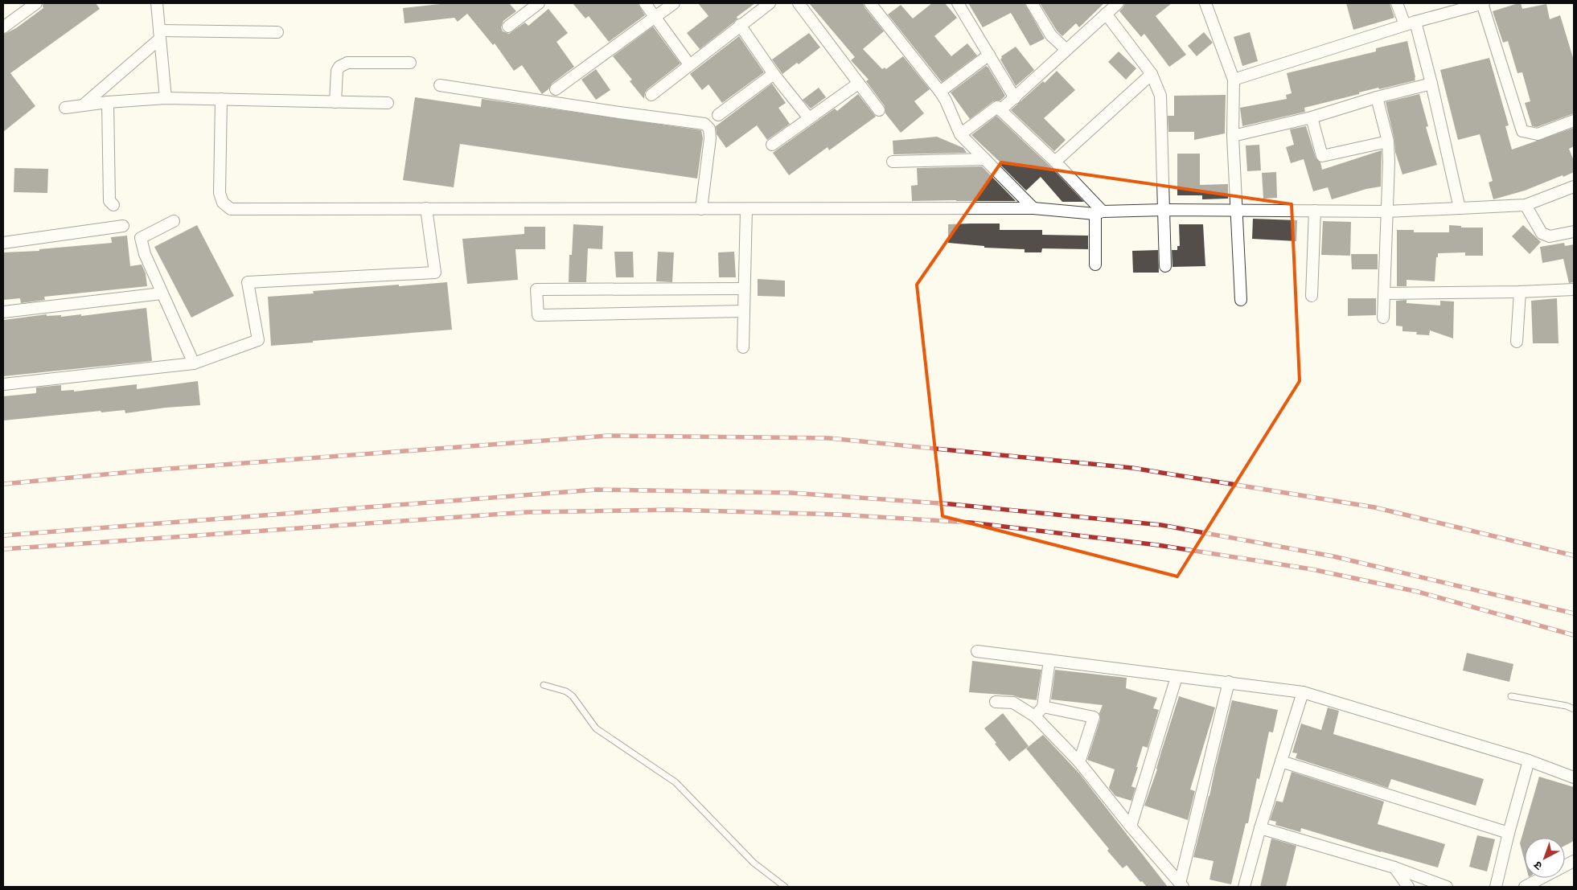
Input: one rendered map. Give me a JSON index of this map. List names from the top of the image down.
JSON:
{
  "north": "bottom left"
}
